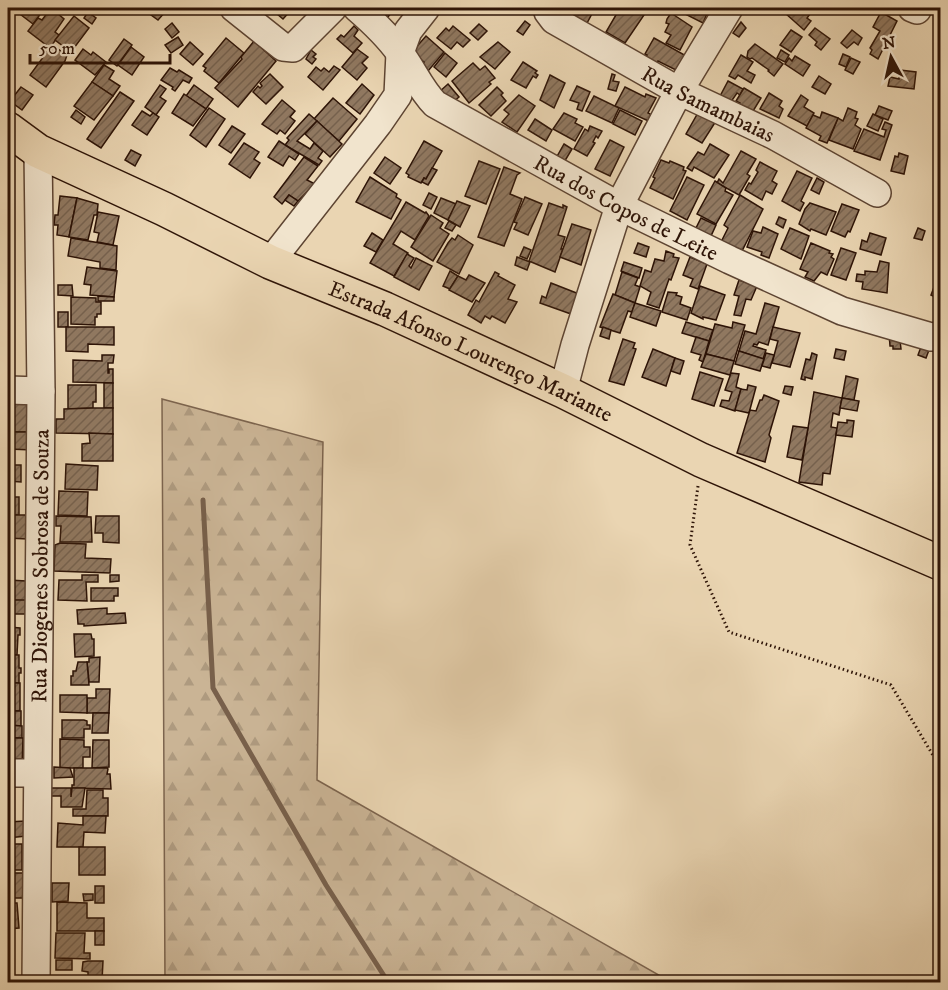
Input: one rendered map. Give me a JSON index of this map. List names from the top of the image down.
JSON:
{
  "streets": {
    "main road": ["Estrada Afonso Lourenço Mariante"],
    "street": ["Rua Samambaias", "Rua dos Copos de Leite", "Rua Diogenes Sobrosa de Souza"]
  },
  "crossings": [
    ["Estrada Afonso Lourenço Mariante", "Rua Diogenes Sobrosa de Souza"]
  ],
  "scale_bar": "50 m",
  "north": "top"
}
